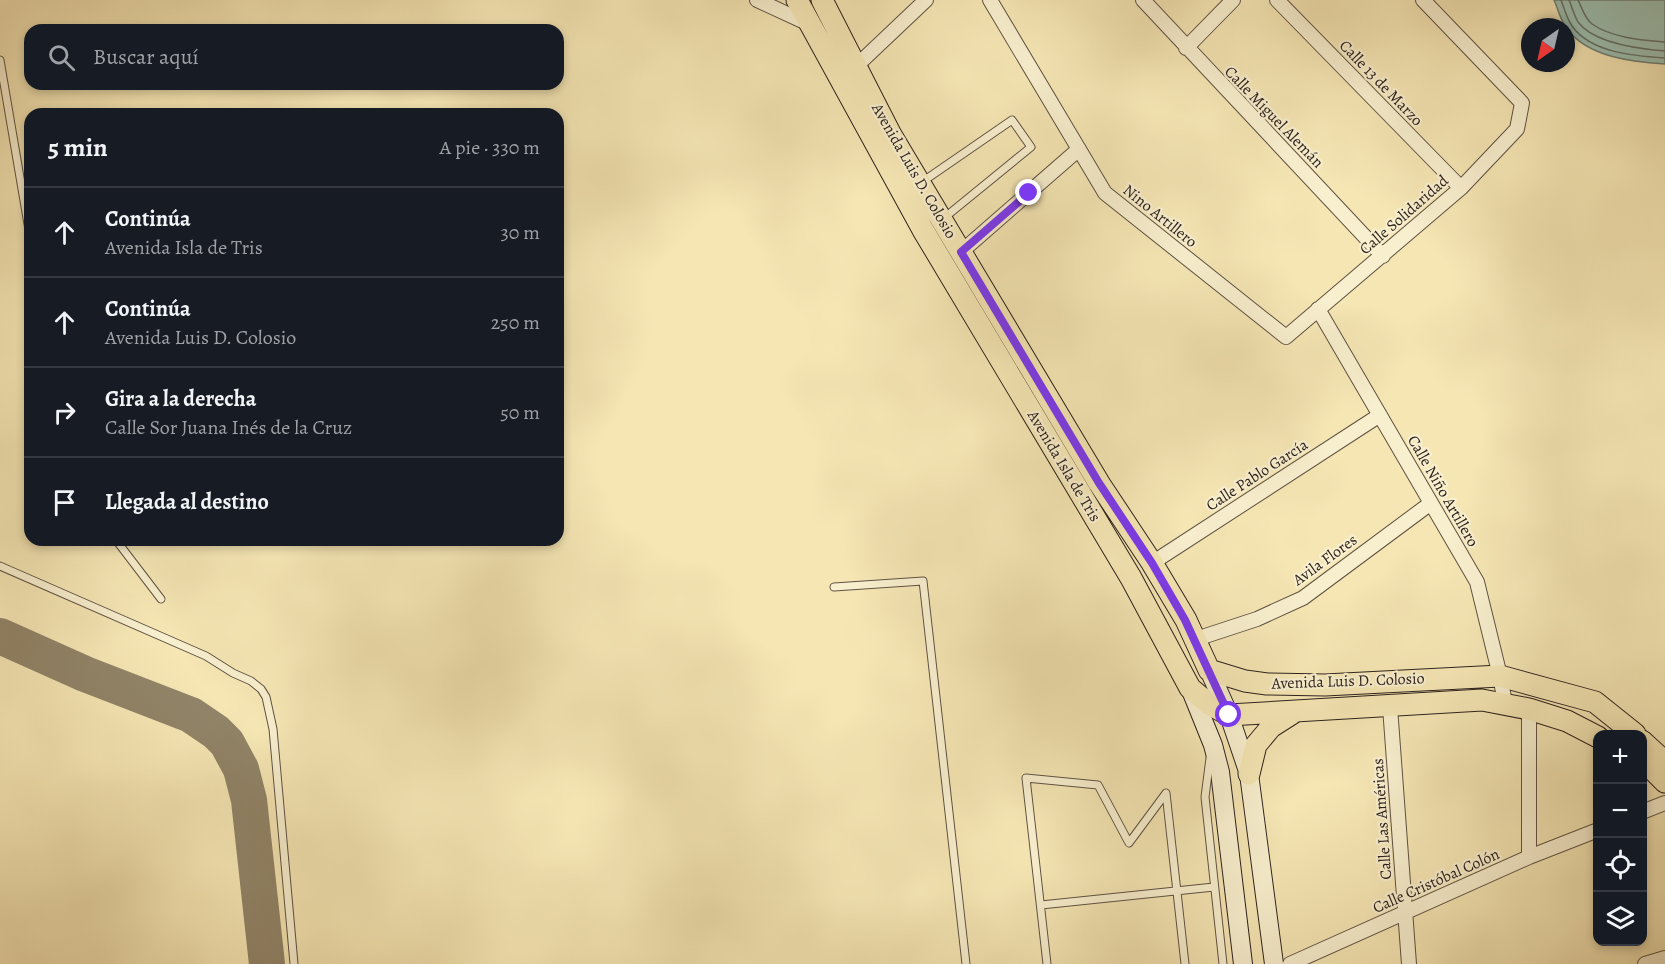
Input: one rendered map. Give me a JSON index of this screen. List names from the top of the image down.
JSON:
{
  "streets": {
    "main road": ["Avenida Luis D. Colosio", "Avenida Isla de Tris"],
    "street": [
      "Calle 13 de Marzo",
      "Calle Miguel Alemán",
      "Calle Solidaridad",
      "Nino Artillero",
      "Calle Pablo García",
      "Calle Niño Artillero",
      "Avila Flores",
      "Calle Las Américas",
      "Calle Cristóbal Colón"
    ]
  },
  "crossings": [
    ["Calle 13 de Marzo", "Calle Solidaridad"],
    ["Calle Miguel Alemán", "Calle Solidaridad"],
    ["Avenida Luis D. Colosio", "Calle Pablo García"],
    ["Avenida Luis D. Colosio", "Calle Niño Artillero"],
    ["Avenida Luis D. Colosio", "Avila Flores"],
    ["Avenida Luis D. Colosio", "Calle Las Américas"],
    ["Calle Solidaridad", "Nino Artillero"],
    ["Calle Solidaridad", "Calle Niño Artillero"],
    ["Calle Pablo García", "Calle Niño Artillero"],
    ["Calle Niño Artillero", "Avila Flores"],
    ["Calle Las Américas", "Calle Cristóbal Colón"]
  ],
  "north": "bottom left",
  "page": {
    "search": "Buscar aquí",
    "heading": ["5 min", "A pie · 330 m"],
    "list": [
      ["Continúa", "Avenida Isla de Tris", "30 m"],
      ["Continúa", "Avenida Luis D. Colosio", "250 m"],
      ["Gira a la derecha", "Calle Sor Juana Inés de la Cruz", "50 m"],
      "Llegada al destino"
    ],
    "map_buttons": ["+", "−"]
  }
}
